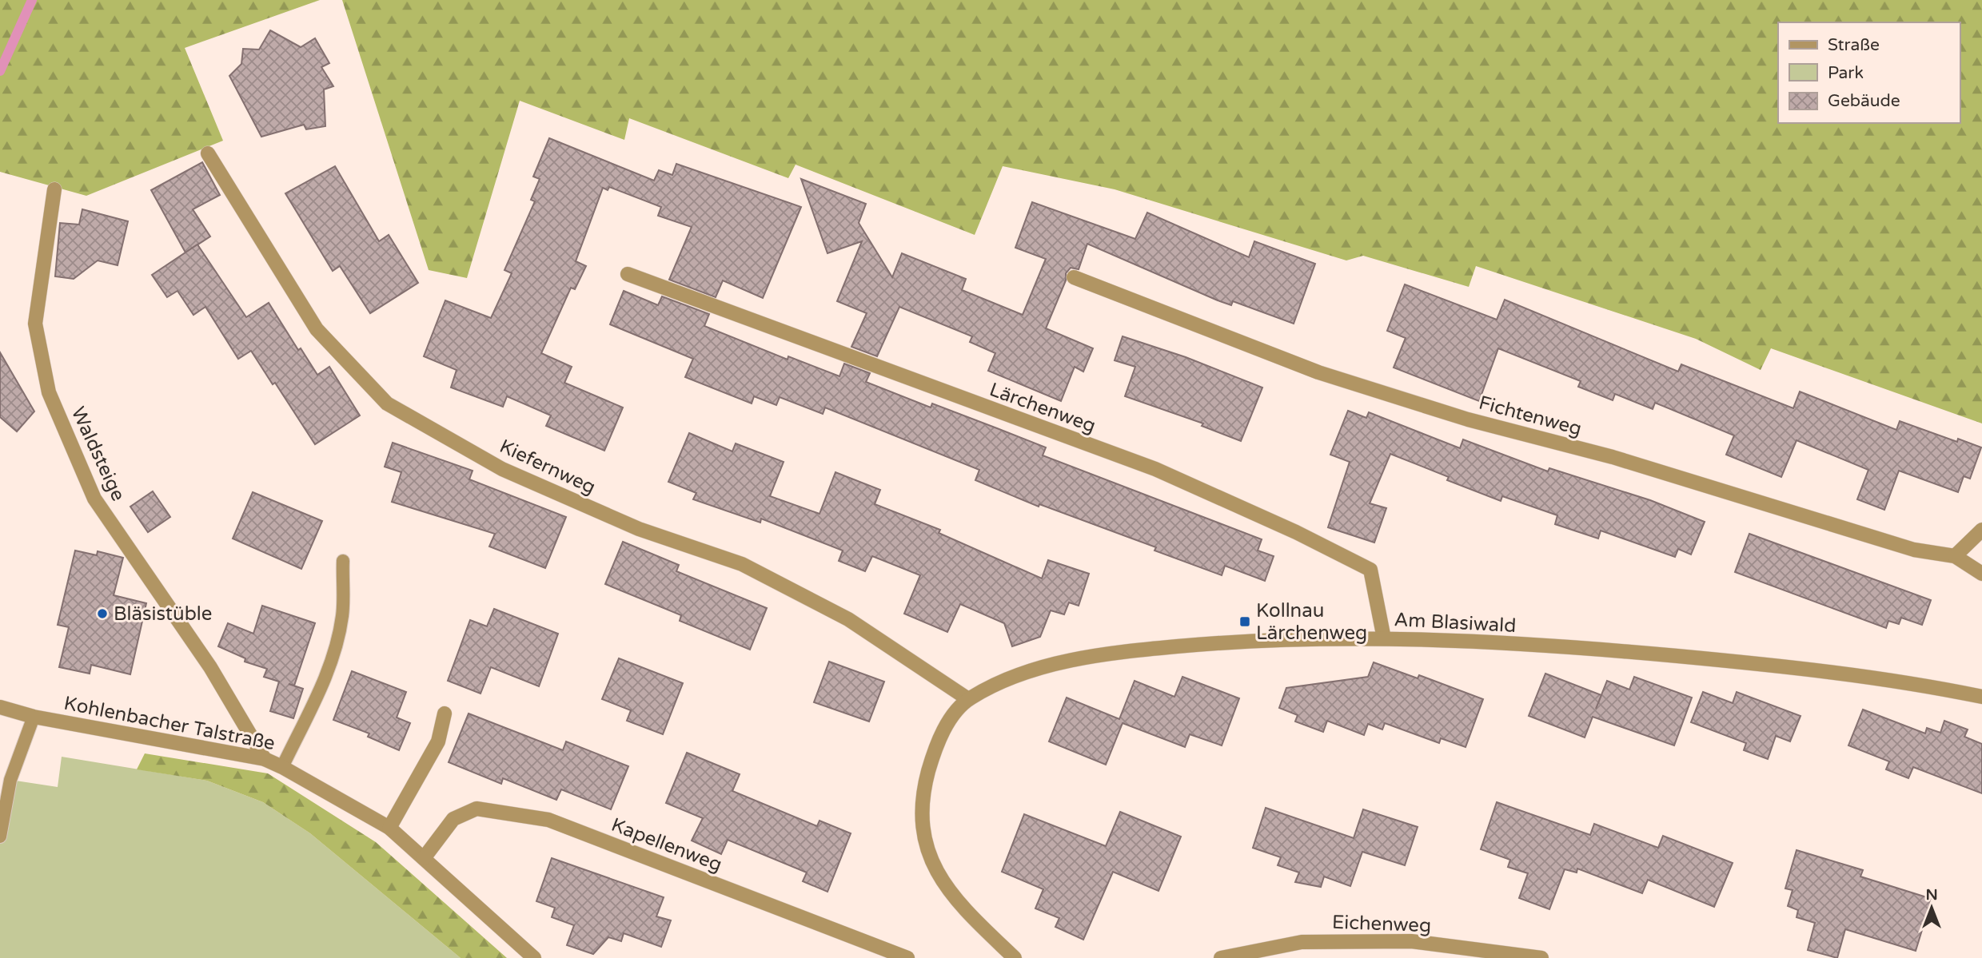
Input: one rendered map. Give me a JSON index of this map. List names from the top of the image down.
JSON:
{
  "streets": {
    "street": [
      "Lärchenweg",
      "Fichtenweg",
      "Waldsteige",
      "Kiefernweg",
      "Am Blasiwald",
      "Kohlenbacher Talstraße",
      "Kapellenweg",
      "Eichenweg"
    ]
  },
  "crossings": [
    ["Lärchenweg", "Am Blasiwald"],
    ["Waldsteige", "Kohlenbacher Talstraße"],
    ["Kiefernweg", "Am Blasiwald"],
    ["Kohlenbacher Talstraße", "Kapellenweg"]
  ],
  "places": {
    "other": ["Bläsistüble"],
    "transit": ["Kollnau Lärchenweg"]
  },
  "legend": ["Straße", "Park", "Gebäude"],
  "north": "top"
}
